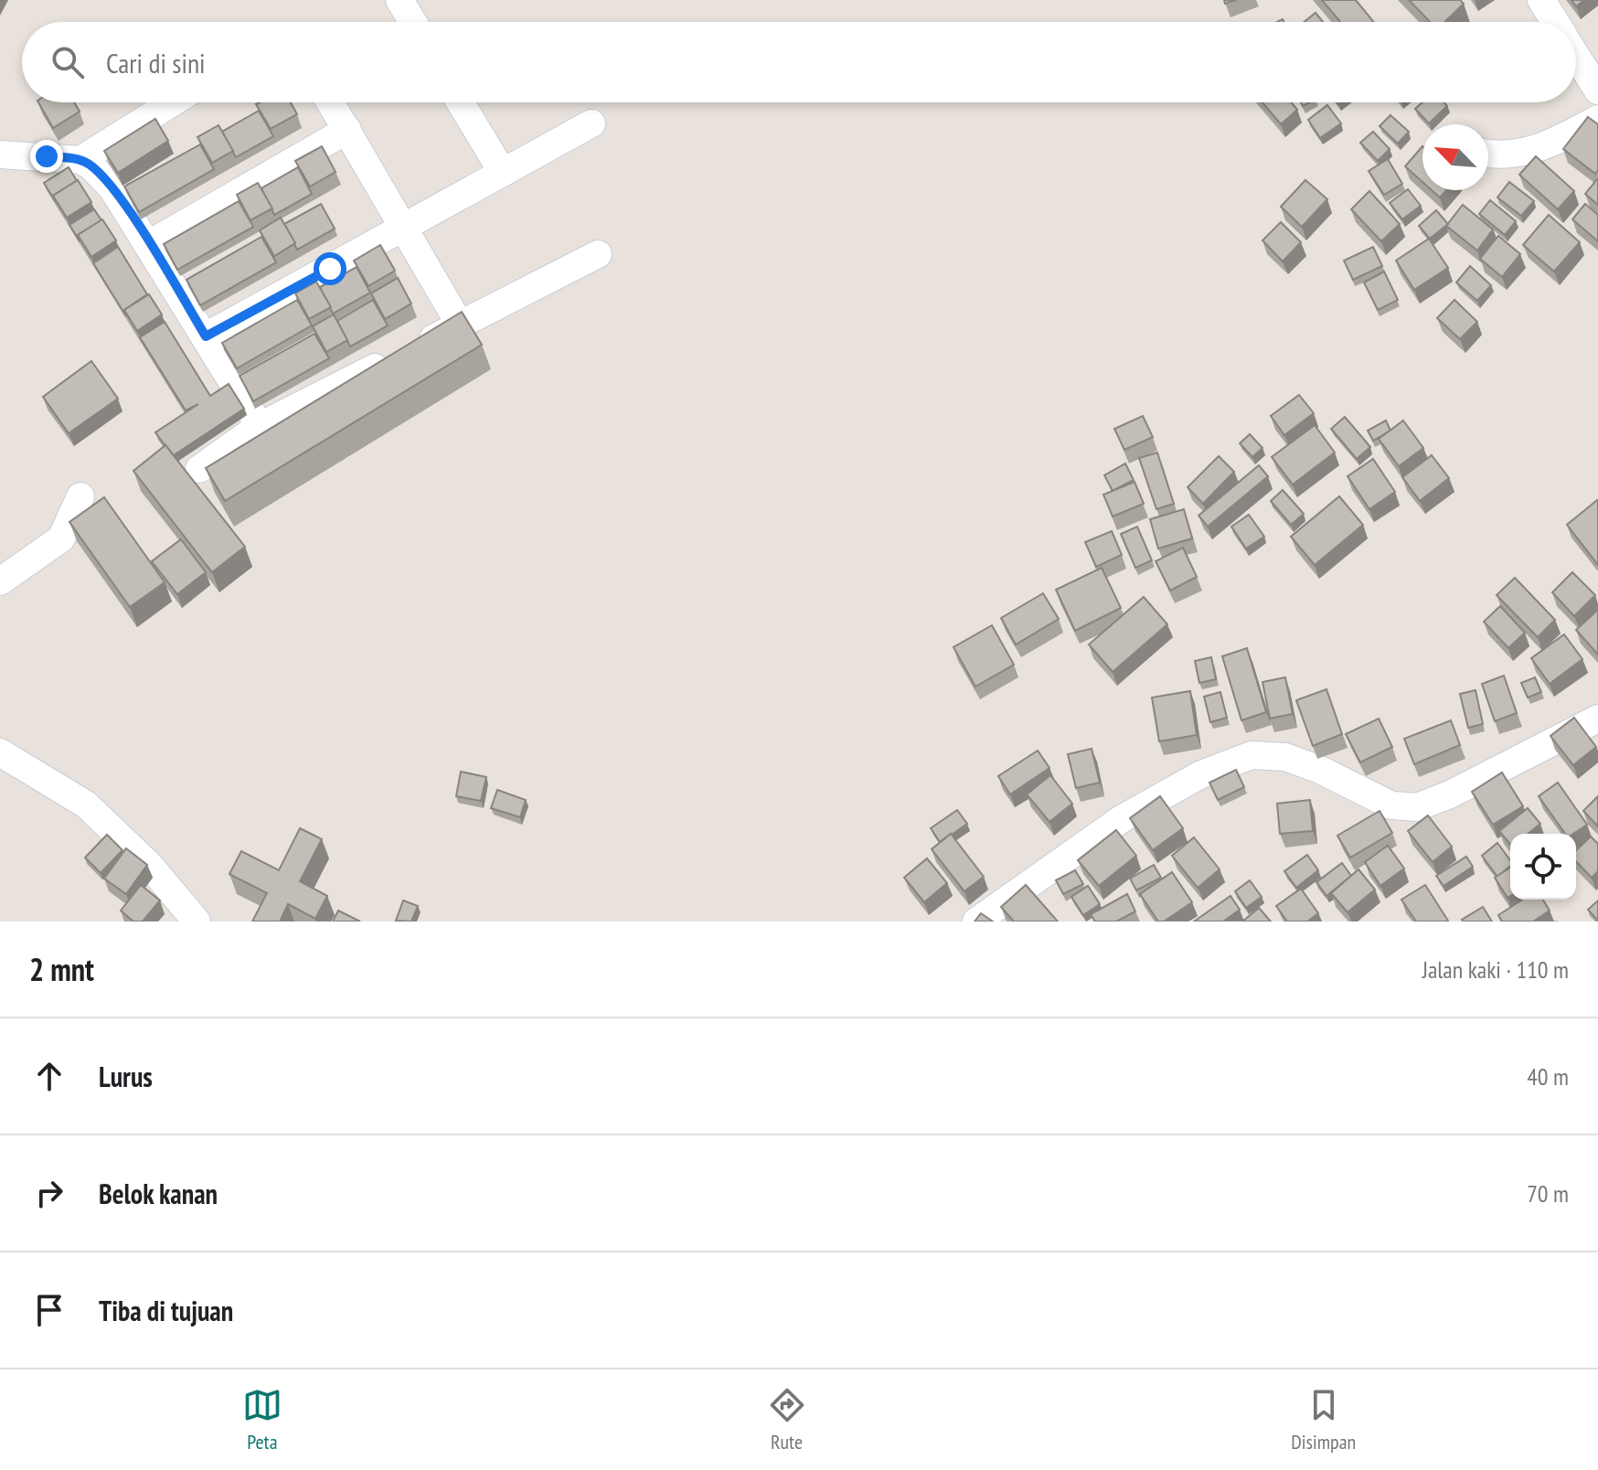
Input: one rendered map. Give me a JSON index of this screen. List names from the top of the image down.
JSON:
{
  "north": "top left",
  "page": {
    "search": "Cari di sini",
    "heading": ["2 mnt", "Jalan kaki · 110 m"],
    "list": [
      ["Lurus", "40 m"],
      ["Belok kanan", "70 m"],
      "Tiba di tujuan"
    ],
    "nav": ["Peta", "Rute", "Disimpan"]
  }
}
